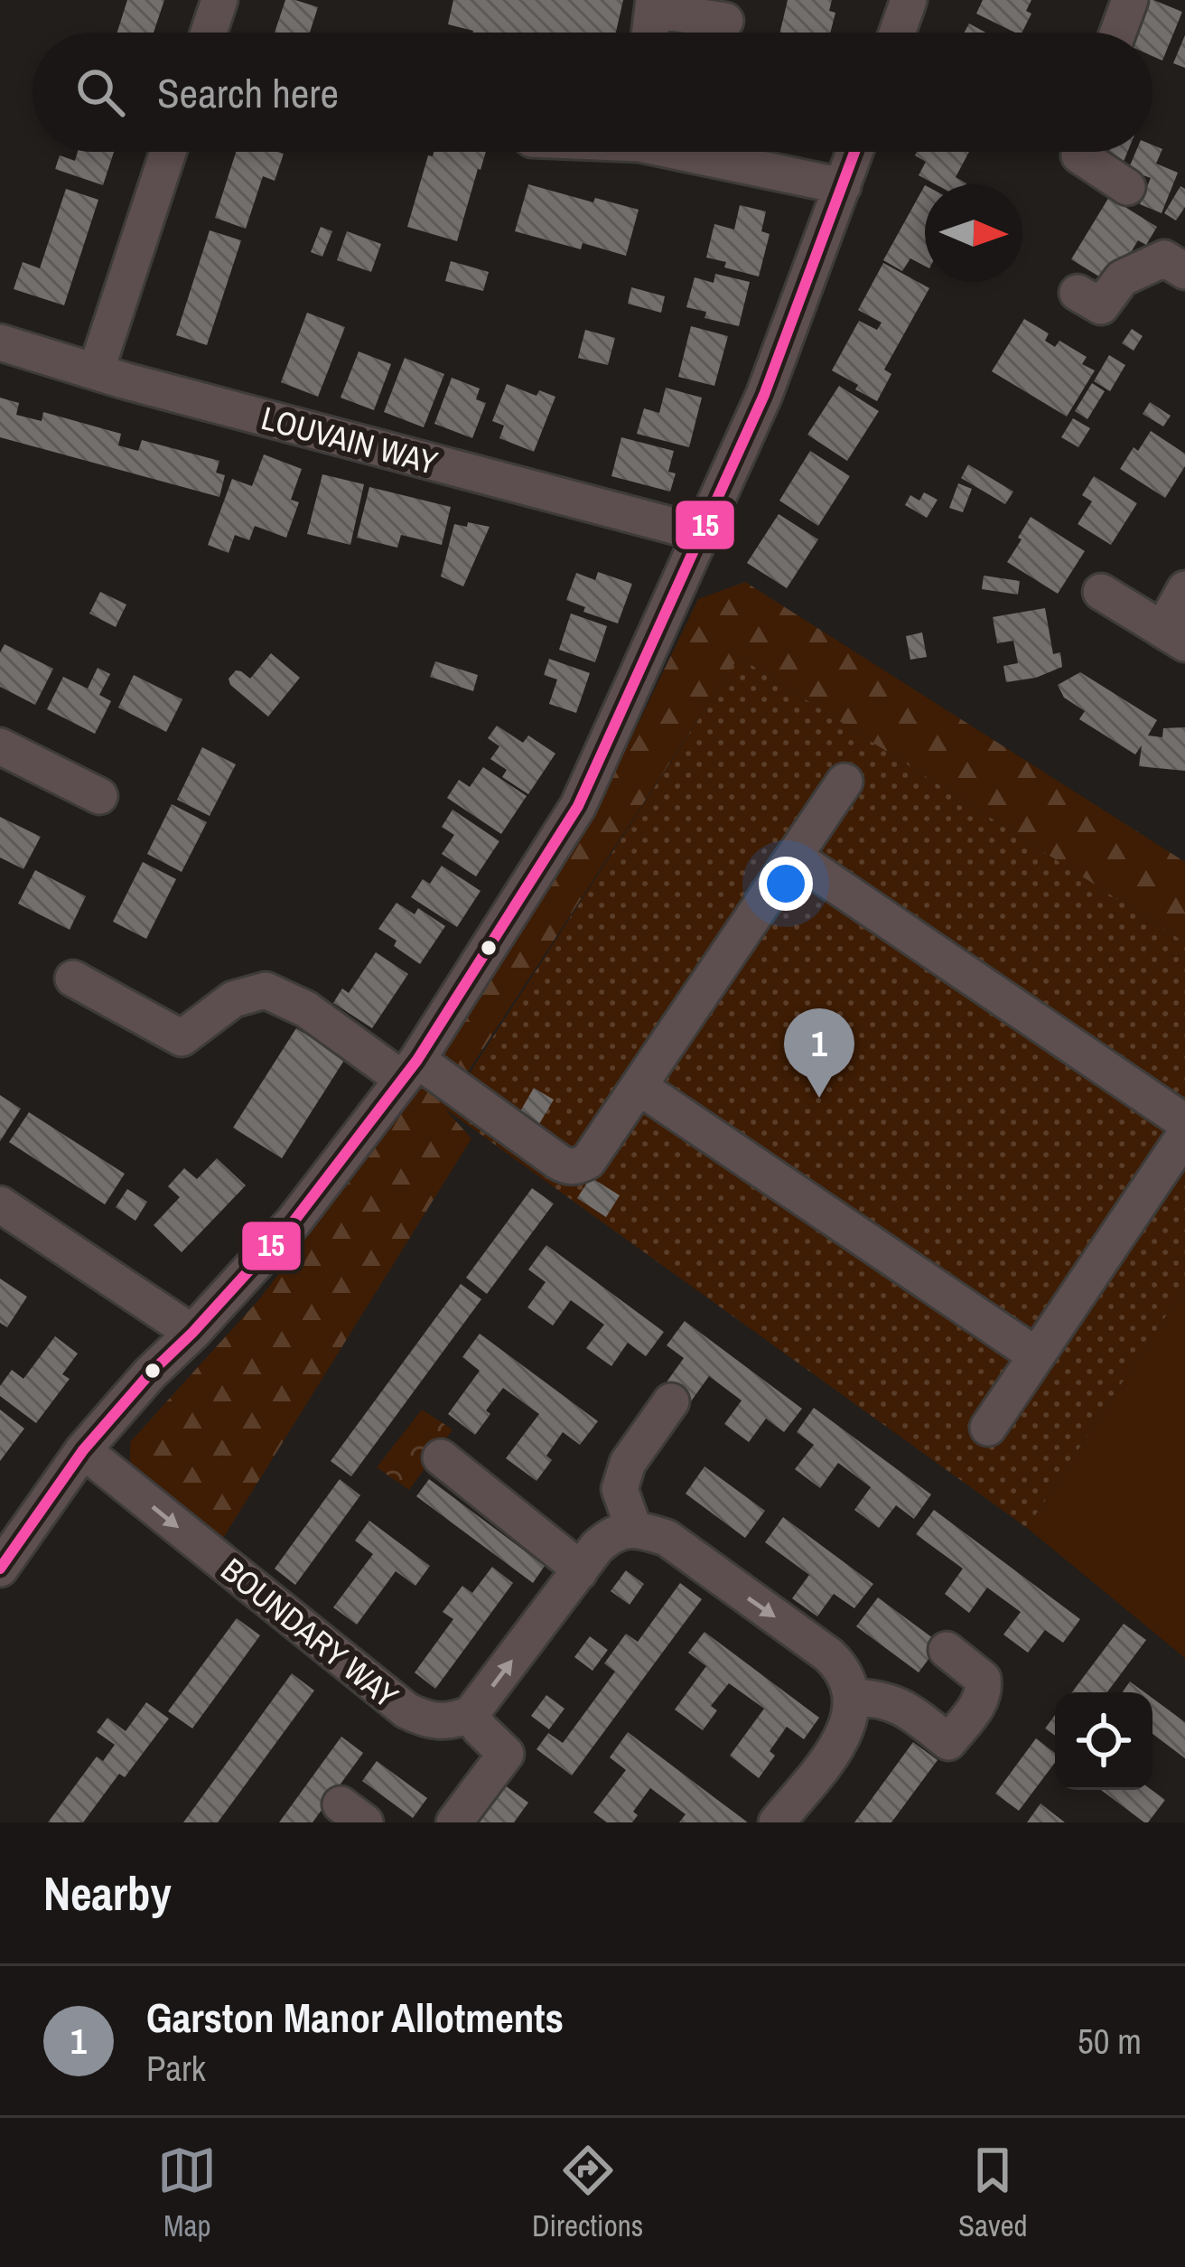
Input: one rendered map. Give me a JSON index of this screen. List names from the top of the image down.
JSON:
{
  "streets": {
    "street": ["LOUVAIN WAY", "BOUNDARY WAY"]
  },
  "one_way": ["BOUNDARY WAY"],
  "lines": ["transit line 15"],
  "north": "right",
  "page": {
    "search": "Search here",
    "pins": "1",
    "heading": "Nearby",
    "list": [
      {
        "mark": "1",
        "name": "Garston Manor Allotments",
        "note": "Park",
        "value": "50 m"
      }
    ],
    "nav": ["Map", "Directions", "Saved"]
  }
}
